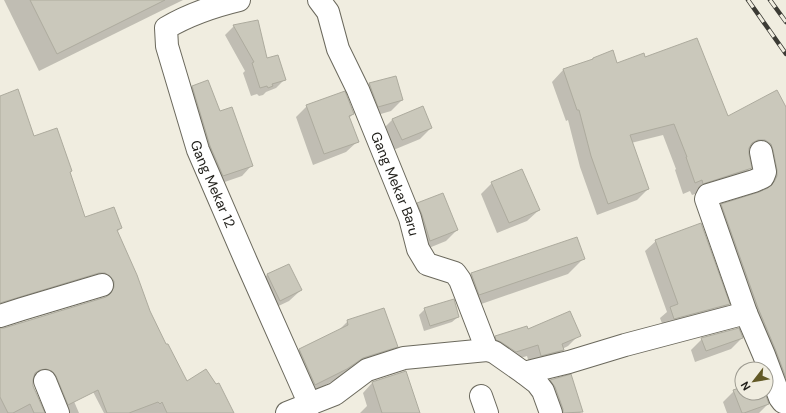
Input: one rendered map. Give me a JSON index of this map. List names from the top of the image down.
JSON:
{
  "streets": {
    "street": ["Gang Mekar 12", "Gang Mekar Baru"]
  },
  "north": "bottom left"
}
